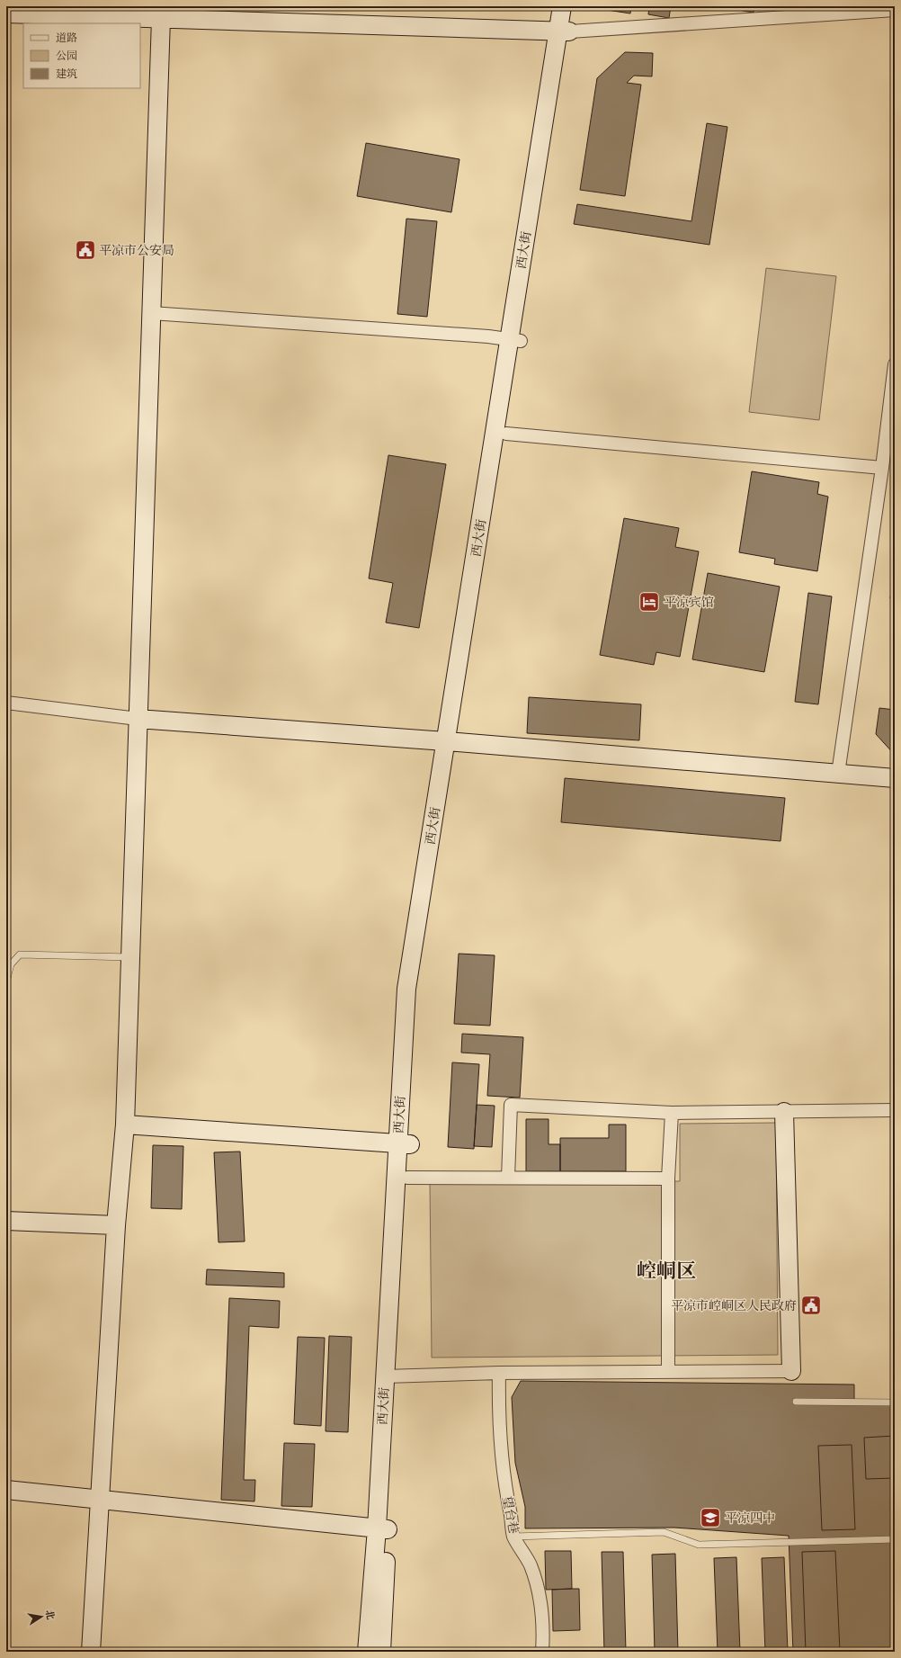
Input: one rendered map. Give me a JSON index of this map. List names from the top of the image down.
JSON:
{
  "streets": {
    "street": ["西大街", "望台巷"]
  },
  "districts": ["崆峒区"],
  "places": {
    "public building": ["平凉市公安局", "平凉市崆峒区人民政府"],
    "hotel": ["平凉宾馆"],
    "school or university": ["平凉四中"]
  },
  "legend": ["道路", "公园", "建筑"],
  "north": "right"
}
